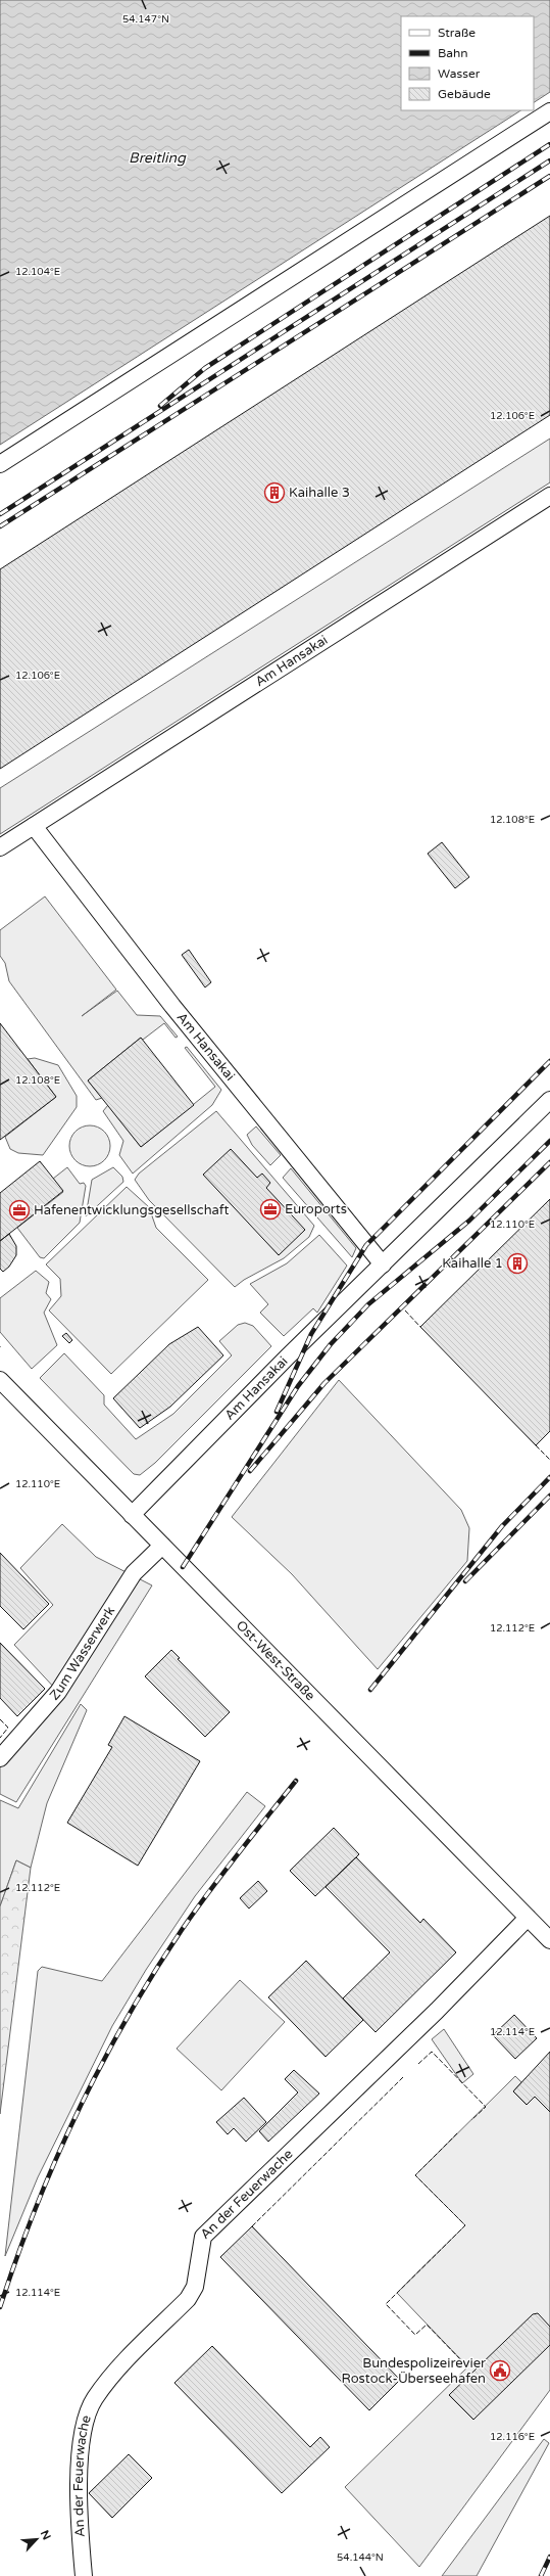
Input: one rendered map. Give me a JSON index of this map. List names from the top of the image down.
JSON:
{
  "streets": {
    "street": [
      "Am Hansakai",
      "Zum Wasserwerk",
      "Ost-West-Straße",
      "An der Feuerwache"
    ]
  },
  "crossings": [
    ["Am Hansakai", "Ost-West-Straße"],
    ["Zum Wasserwerk", "Ost-West-Straße"],
    ["Ost-West-Straße", "An der Feuerwache"]
  ],
  "water": ["Breitling"],
  "places": {
    "building": ["Kaihalle 3", "Kaihalle 1"],
    "office": ["Euroports", "Hafenentwicklungsgesellschaft"],
    "public building": ["Bundespolizeirevier Rostock-Überseehafen"]
  },
  "legend": [
    "Straße",
    "Bahn",
    "Wasser",
    "Gebäude"
  ],
  "north": "top right",
  "coordinates": [
    "54.147°N",
    "12.104°E",
    "12.106°E",
    "12.108°E",
    "12.110°E",
    "12.112°E",
    "12.114°E",
    "12.116°E",
    "54.144°N"
  ]
}
